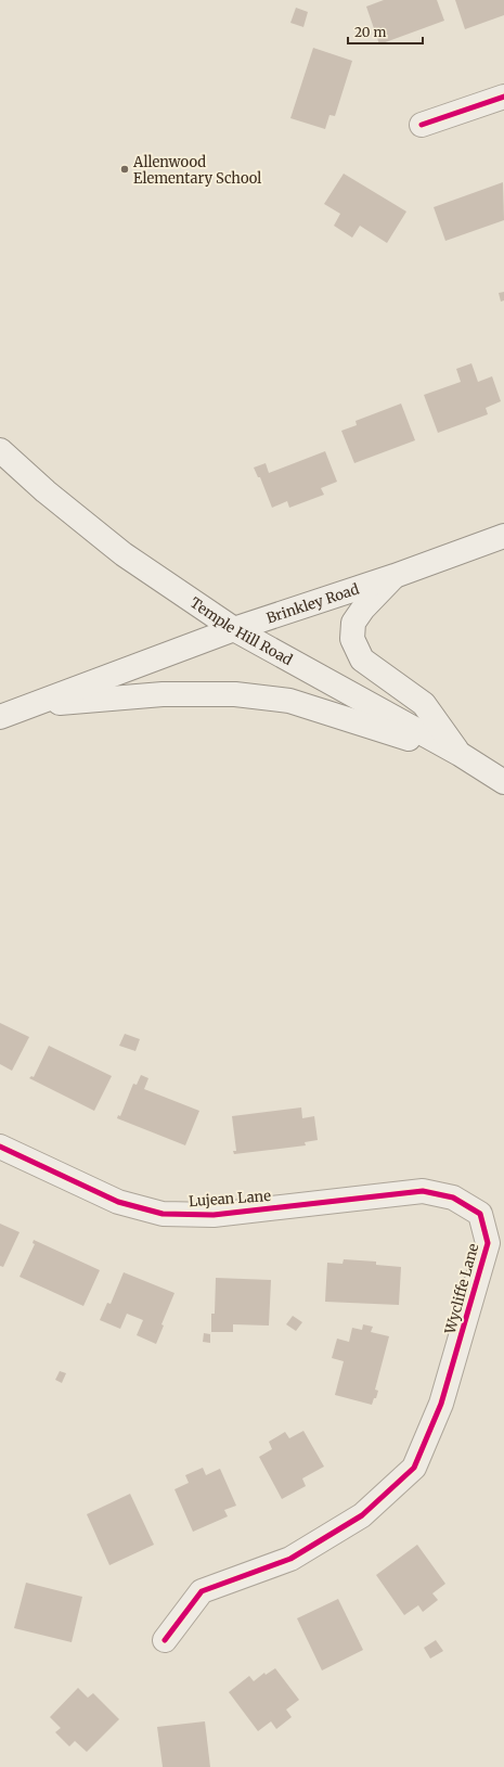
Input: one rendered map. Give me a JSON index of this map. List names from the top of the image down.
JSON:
{
  "streets": {
    "main road": [
      "Brinkley Road",
      "Temple Hill Road",
      "Lujean Lane",
      "Wycliffe Lane"
    ]
  },
  "crossings": [
    ["Brinkley Road", "Temple Hill Road"],
    ["Lujean Lane", "Wycliffe Lane"]
  ],
  "places": ["Allenwood Elementary School"],
  "scale_bar": "20 m"
}
